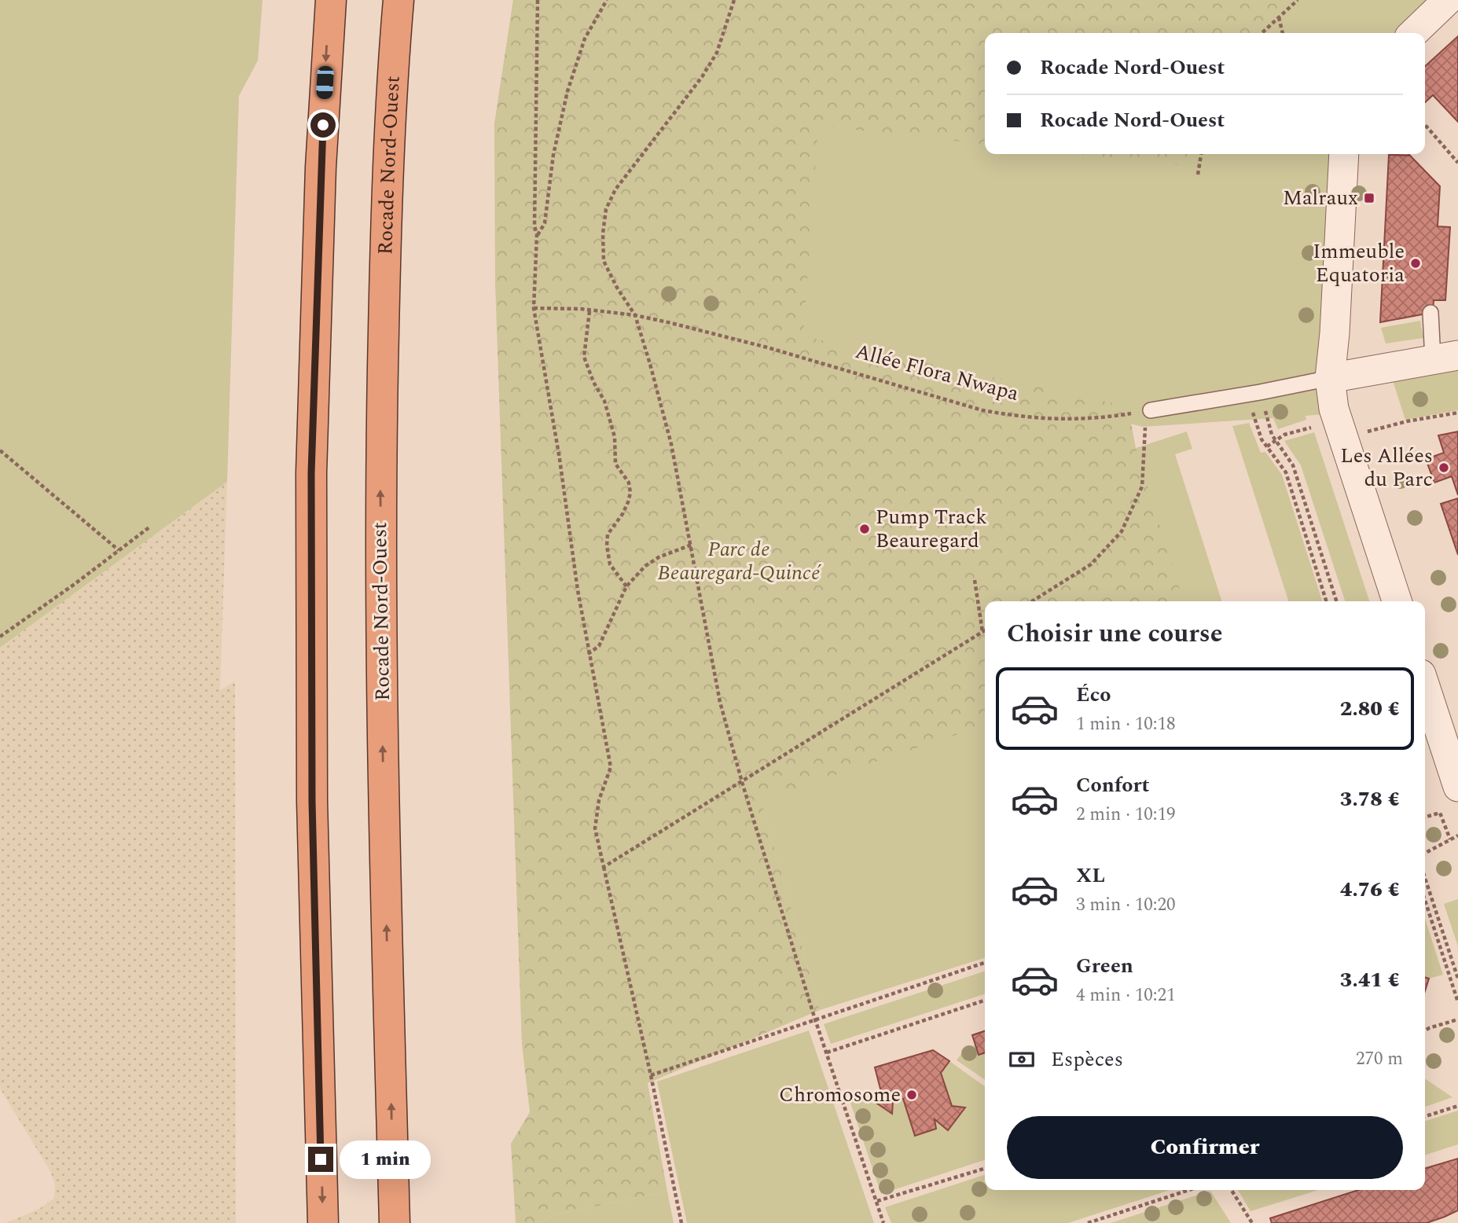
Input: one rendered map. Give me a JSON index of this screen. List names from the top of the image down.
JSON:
{
  "streets": {
    "highway": ["Rocade Nord-Ouest"],
    "path": ["Allée Flora Nwapa"]
  },
  "parks": ["Parc de Beauregard-Quincé"],
  "places": {
    "transit": ["Malraux"],
    "other": [
      "Immeuble Equatoria",
      "Les Allées du Parc",
      "Pump Track Beauregard",
      "Chromosome"
    ]
  },
  "page": {
    "banner": ["Rocade Nord-Ouest", "Rocade Nord-Ouest"],
    "heading": "Choisir une course",
    "list": [
      {
        "name": "Éco",
        "note": "1 min · 10:18",
        "value": "2.80 €"
      },
      {
        "name": "Confort",
        "note": "2 min · 10:19",
        "value": "3.78 €"
      },
      {
        "name": "XL",
        "note": "3 min · 10:20",
        "value": "4.76 €"
      },
      {
        "name": "Green",
        "note": "4 min · 10:21",
        "value": "3.41 €"
      }
    ],
    "pay": ["Espèces", "270 m"],
    "buttons": "Confirmer",
    "bubble": "1 min"
  }
}
